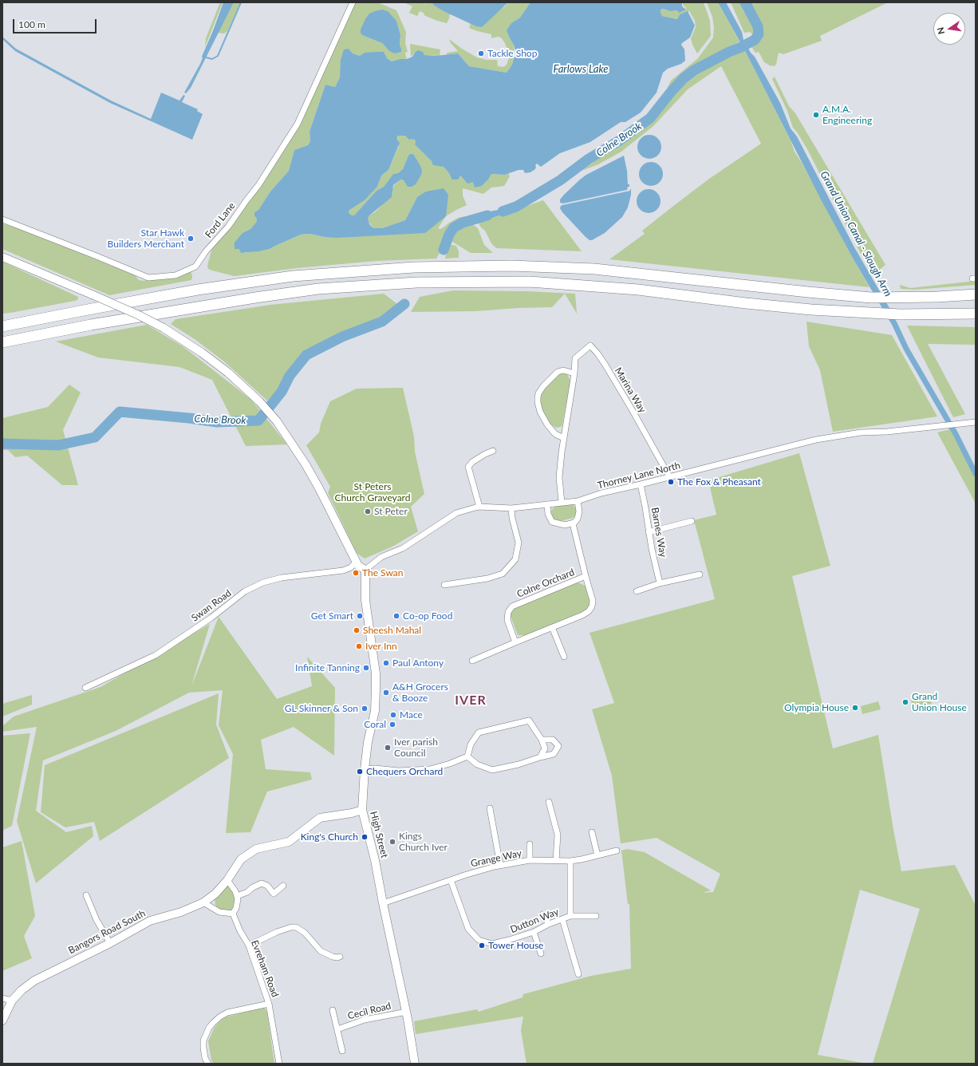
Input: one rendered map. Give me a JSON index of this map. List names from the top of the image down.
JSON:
{
  "streets": {
    "main road": ["High Street", "Bangors Road South"],
    "street": [
      "Ford Lane",
      "Marina Way",
      "Thorney Lane North",
      "Barnes Way",
      "Colne Orchard",
      "Swan Road",
      "Grange Way",
      "Dutton Way",
      "Evreham Road",
      "Cecil Road"
    ]
  },
  "crossings": [
    ["Marina Way", "Thorney Lane North"],
    ["Thorney Lane North", "Barnes Way"],
    ["Thorney Lane North", "High Street"],
    ["High Street", "Grange Way"],
    ["High Street", "Bangors Road South"],
    ["High Street", "Cecil Road"],
    ["Grange Way", "Dutton Way"]
  ],
  "districts": ["IVER"],
  "water": ["Farlows Lake", "Colne Brook", "Grand Union Canal - Slough Arm"],
  "parks": ["St Peters Church Graveyard"],
  "places": [
    "Tackle Shop",
    "A.M.A. Engineering",
    "Star Hawk Builders Merchant",
    "The Fox & Pheasant",
    "St Peter",
    "The Swan",
    "Get Smart",
    "Co-op Food",
    "Sheesh Mahal",
    "Iver Inn",
    "Paul Antony",
    "Infinite Tanning",
    "A&H Grocers & Booze",
    "Grand Union House",
    "Olympia House",
    "GL Skinner & Son",
    "Mace",
    "Coral",
    "Iver parish Council",
    "Chequers Orchard",
    "King's Church",
    "Kings Church Iver",
    "Tower House"
  ],
  "scale_bar": "100 m",
  "north": "left"
}
